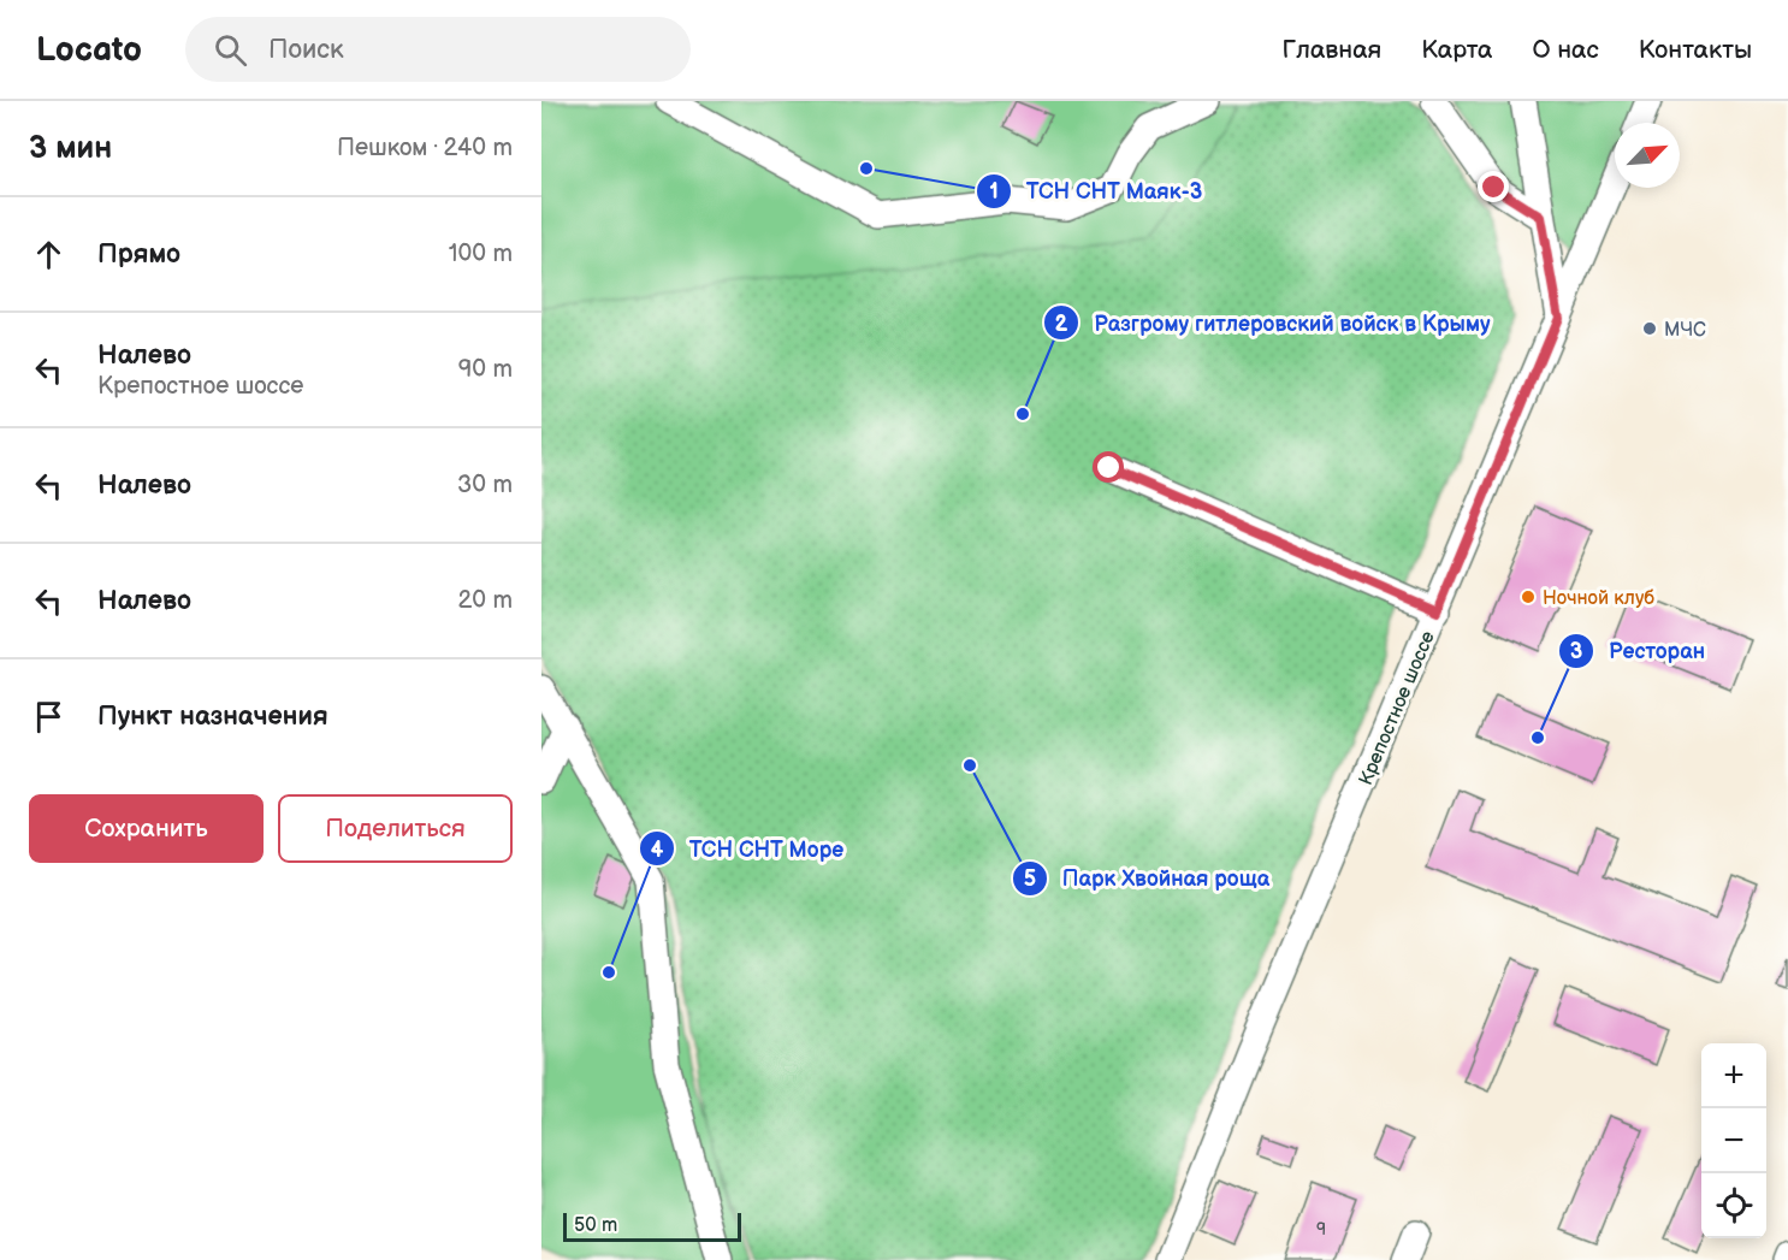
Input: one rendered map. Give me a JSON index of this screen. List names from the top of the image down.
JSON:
{
  "streets": {
    "street": ["Крепостное шоссе"]
  },
  "places": [
    "ТСН СНТ Маяк-3",
    "МЧС",
    "Разгрому гитлеровский войск в Крыму",
    "Ночной клуб",
    "Ресторан",
    "Парк Хвойная роща",
    "ТСН СНТ Море"
  ],
  "house_numbers": ["9"],
  "scale_bar": "50 m",
  "north": "top right",
  "page": {
    "header": "Locato",
    "search": "Поиск",
    "nav": [
      "Главная",
      "Карта",
      "О нас",
      "Контакты"
    ],
    "heading": ["3 мин", "Пешком · 240 m"],
    "list": [
      ["Прямо", "100 m"],
      ["Налево", "Крепостное шоссе", "90 m"],
      ["Налево", "30 m"],
      ["Налево", "20 m"],
      "Пункт назначения"
    ],
    "buttons": ["Сохранить", "Поделиться"],
    "map_buttons": ["+", "−"],
    "scale": "50 m"
  }
}
